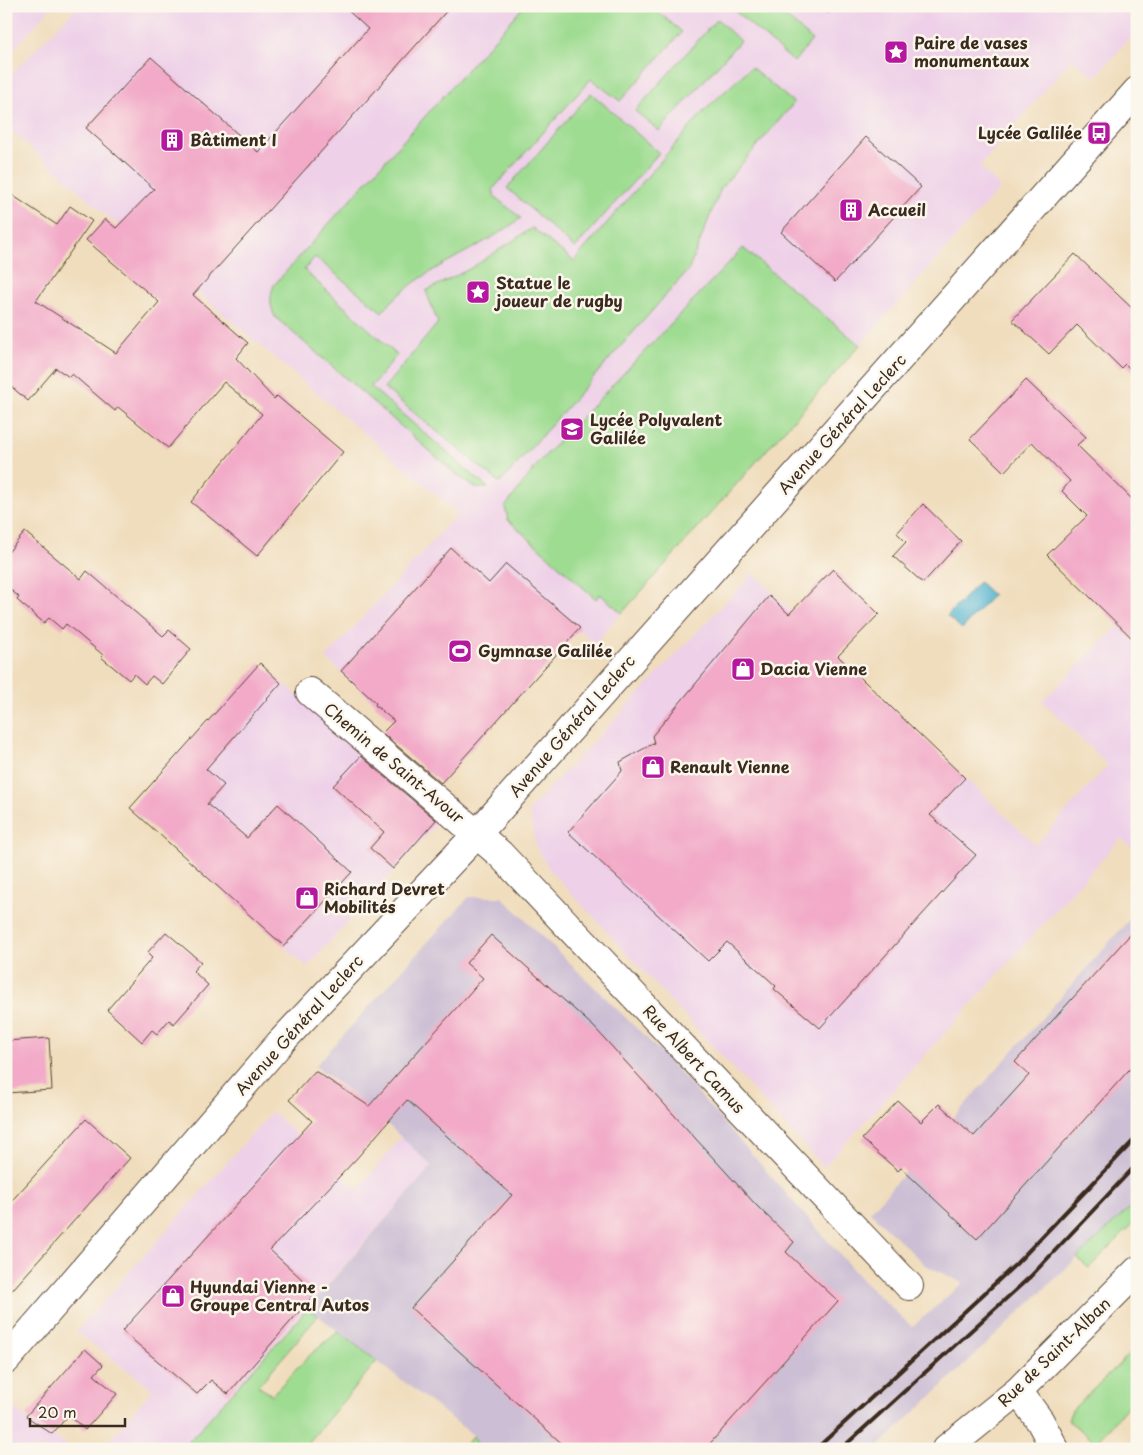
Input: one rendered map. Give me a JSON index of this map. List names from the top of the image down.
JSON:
{
  "streets": {
    "main road": [
      "Avenue Général Leclerc",
      "Chemin de Saint-Avour",
      "Rue Albert Camus",
      "Rue de Saint-Alban"
    ]
  },
  "crossings": [
    ["Avenue Général Leclerc", "Chemin de Saint-Avour"],
    ["Avenue Général Leclerc", "Rue Albert Camus"],
    ["Chemin de Saint-Avour", "Rue Albert Camus"]
  ],
  "places": {
    "place": ["Paire de vases monumentaux", "Statue le joueur de rugby"],
    "bus stop": ["Lycée Galilée"],
    "building": ["Bâtiment I", "Accueil"],
    "school or university": ["Lycée Polyvalent Galilée"],
    "sports": ["Gymnase Galilée"],
    "shop": [
      "Dacia Vienne",
      "Renault Vienne",
      "Richard Devret Mobilités",
      "Hyundai Vienne - Groupe Central Autos"
    ]
  },
  "scale_bar": "20 m"
}
